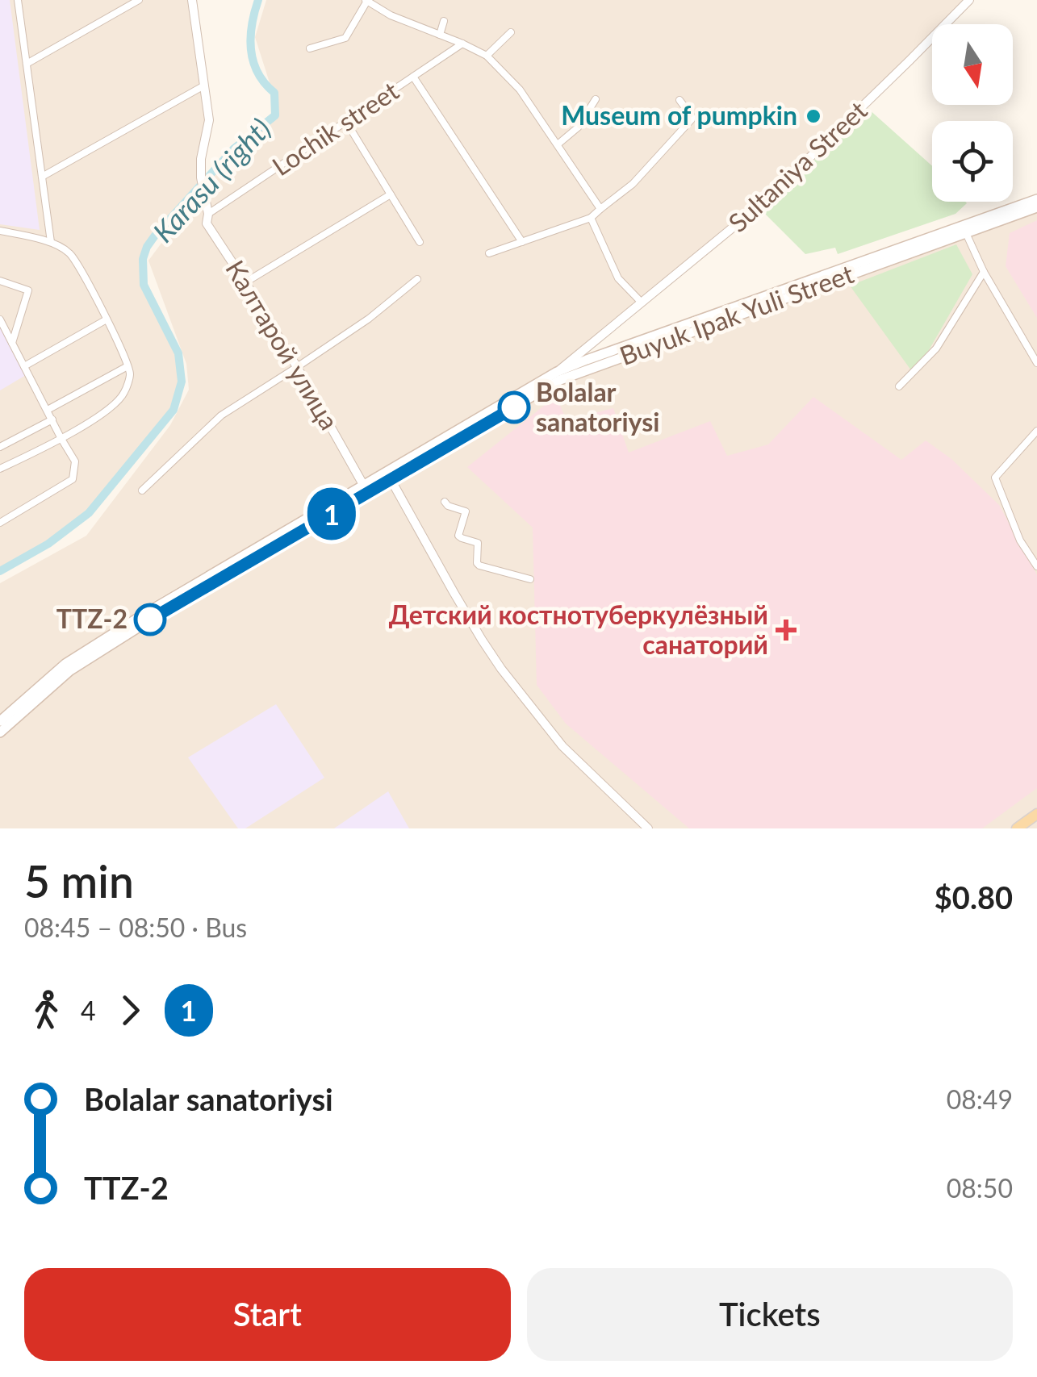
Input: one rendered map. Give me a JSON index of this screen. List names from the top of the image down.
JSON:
{
  "streets": {
    "main road": ["Buyuk Ipak Yuli Street"],
    "street": ["Lochik street", "Sultаniya Street", "Калтарой улица"]
  },
  "crossings": [
    ["Lochik street", "Калтарой улица"],
    ["Sultаniya Street", "Buyuk Ipak Yuli Street"],
    ["Buyuk Ipak Yuli Street", "Калтарой улица"]
  ],
  "water": ["Karasu (right)"],
  "places": {
    "other": ["Museum of pumpkin", "Bolalar sanatoriysi", "TTZ-2"],
    "health": ["Детский костнотуберкулёзный санаторий"]
  },
  "lines": ["bus line 1"],
  "north": "bottom",
  "page": {
    "on_map": "1",
    "heading": ["5 min", "08:45 – 08:50 · Bus", "$0.80"],
    "legs": ["4", "1"],
    "list": [
      {
        "name": "Bolalar sanatoriysi",
        "value": "08:49"
      },
      {
        "name": "TTZ-2",
        "value": "08:50"
      }
    ],
    "buttons": ["Start", "Tickets"]
  }
}
